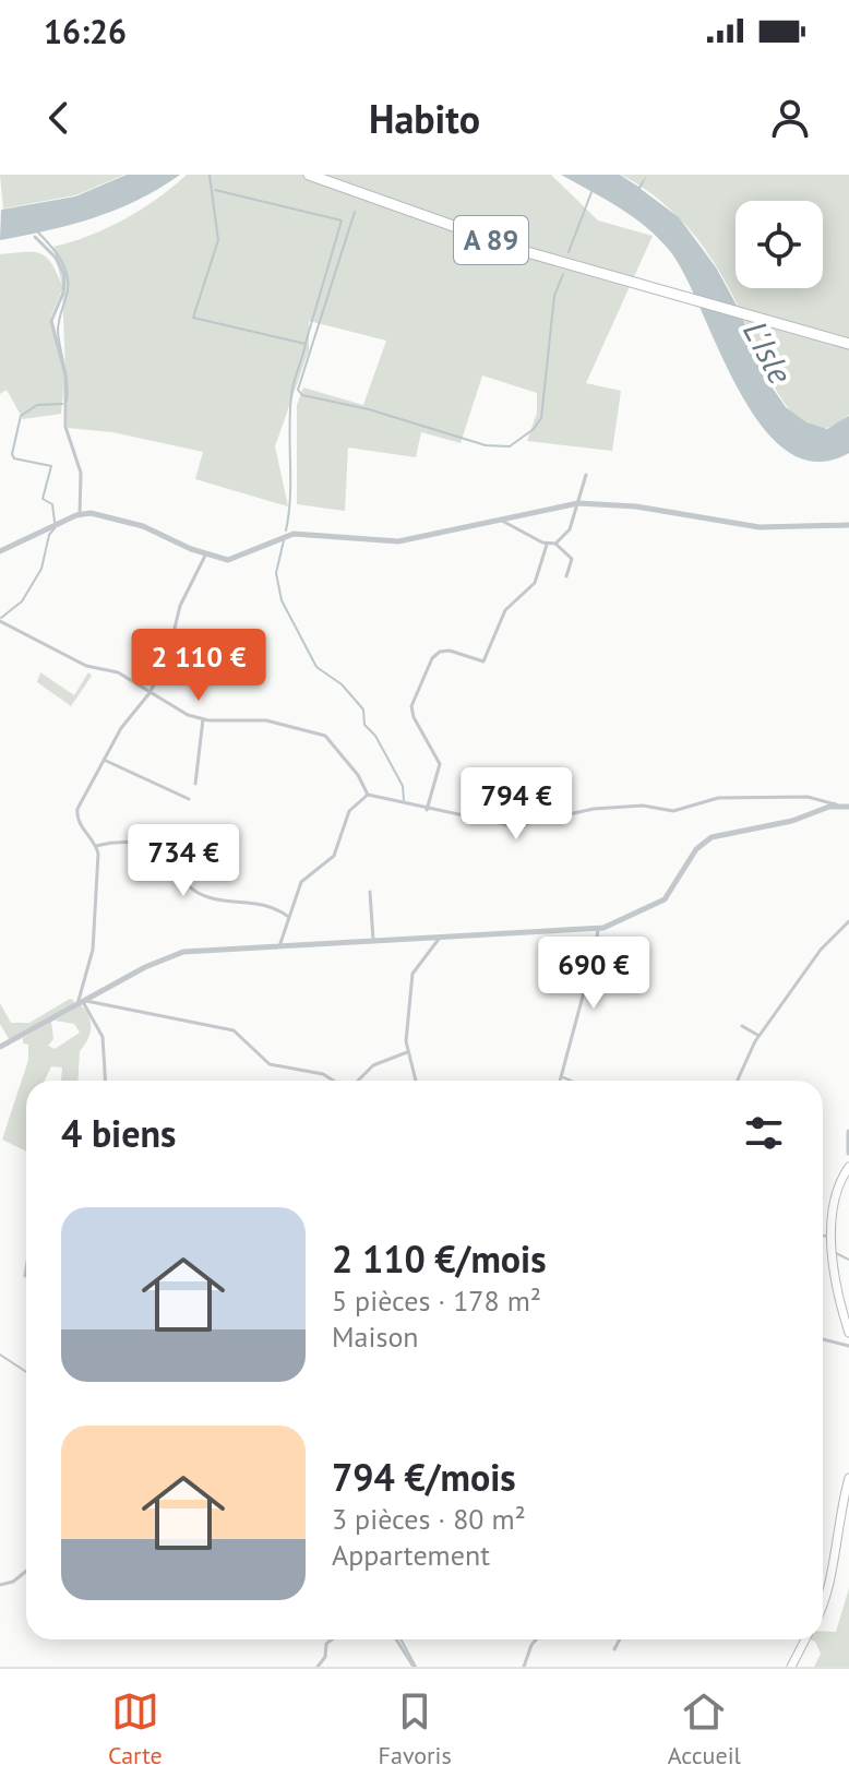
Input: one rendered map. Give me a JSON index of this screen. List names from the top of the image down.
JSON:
{
  "streets": {
    "highway": ["A 89"]
  },
  "water": ["L'Isle"],
  "page": {
    "status": "16:26",
    "header": "Habito",
    "price": [
      "2 110 €",
      "794 €",
      "734 €",
      "690 €"
    ],
    "heading": "4 biens",
    "list": [
      {
        "name": "2 110 €/mois",
        "note": "5 pièces · 178 m² · Maison"
      },
      {
        "name": "794 €/mois",
        "note": "3 pièces · 80 m² · Appartement"
      }
    ],
    "tabs": ["Carte", "Favoris", "Accueil"]
  }
}
